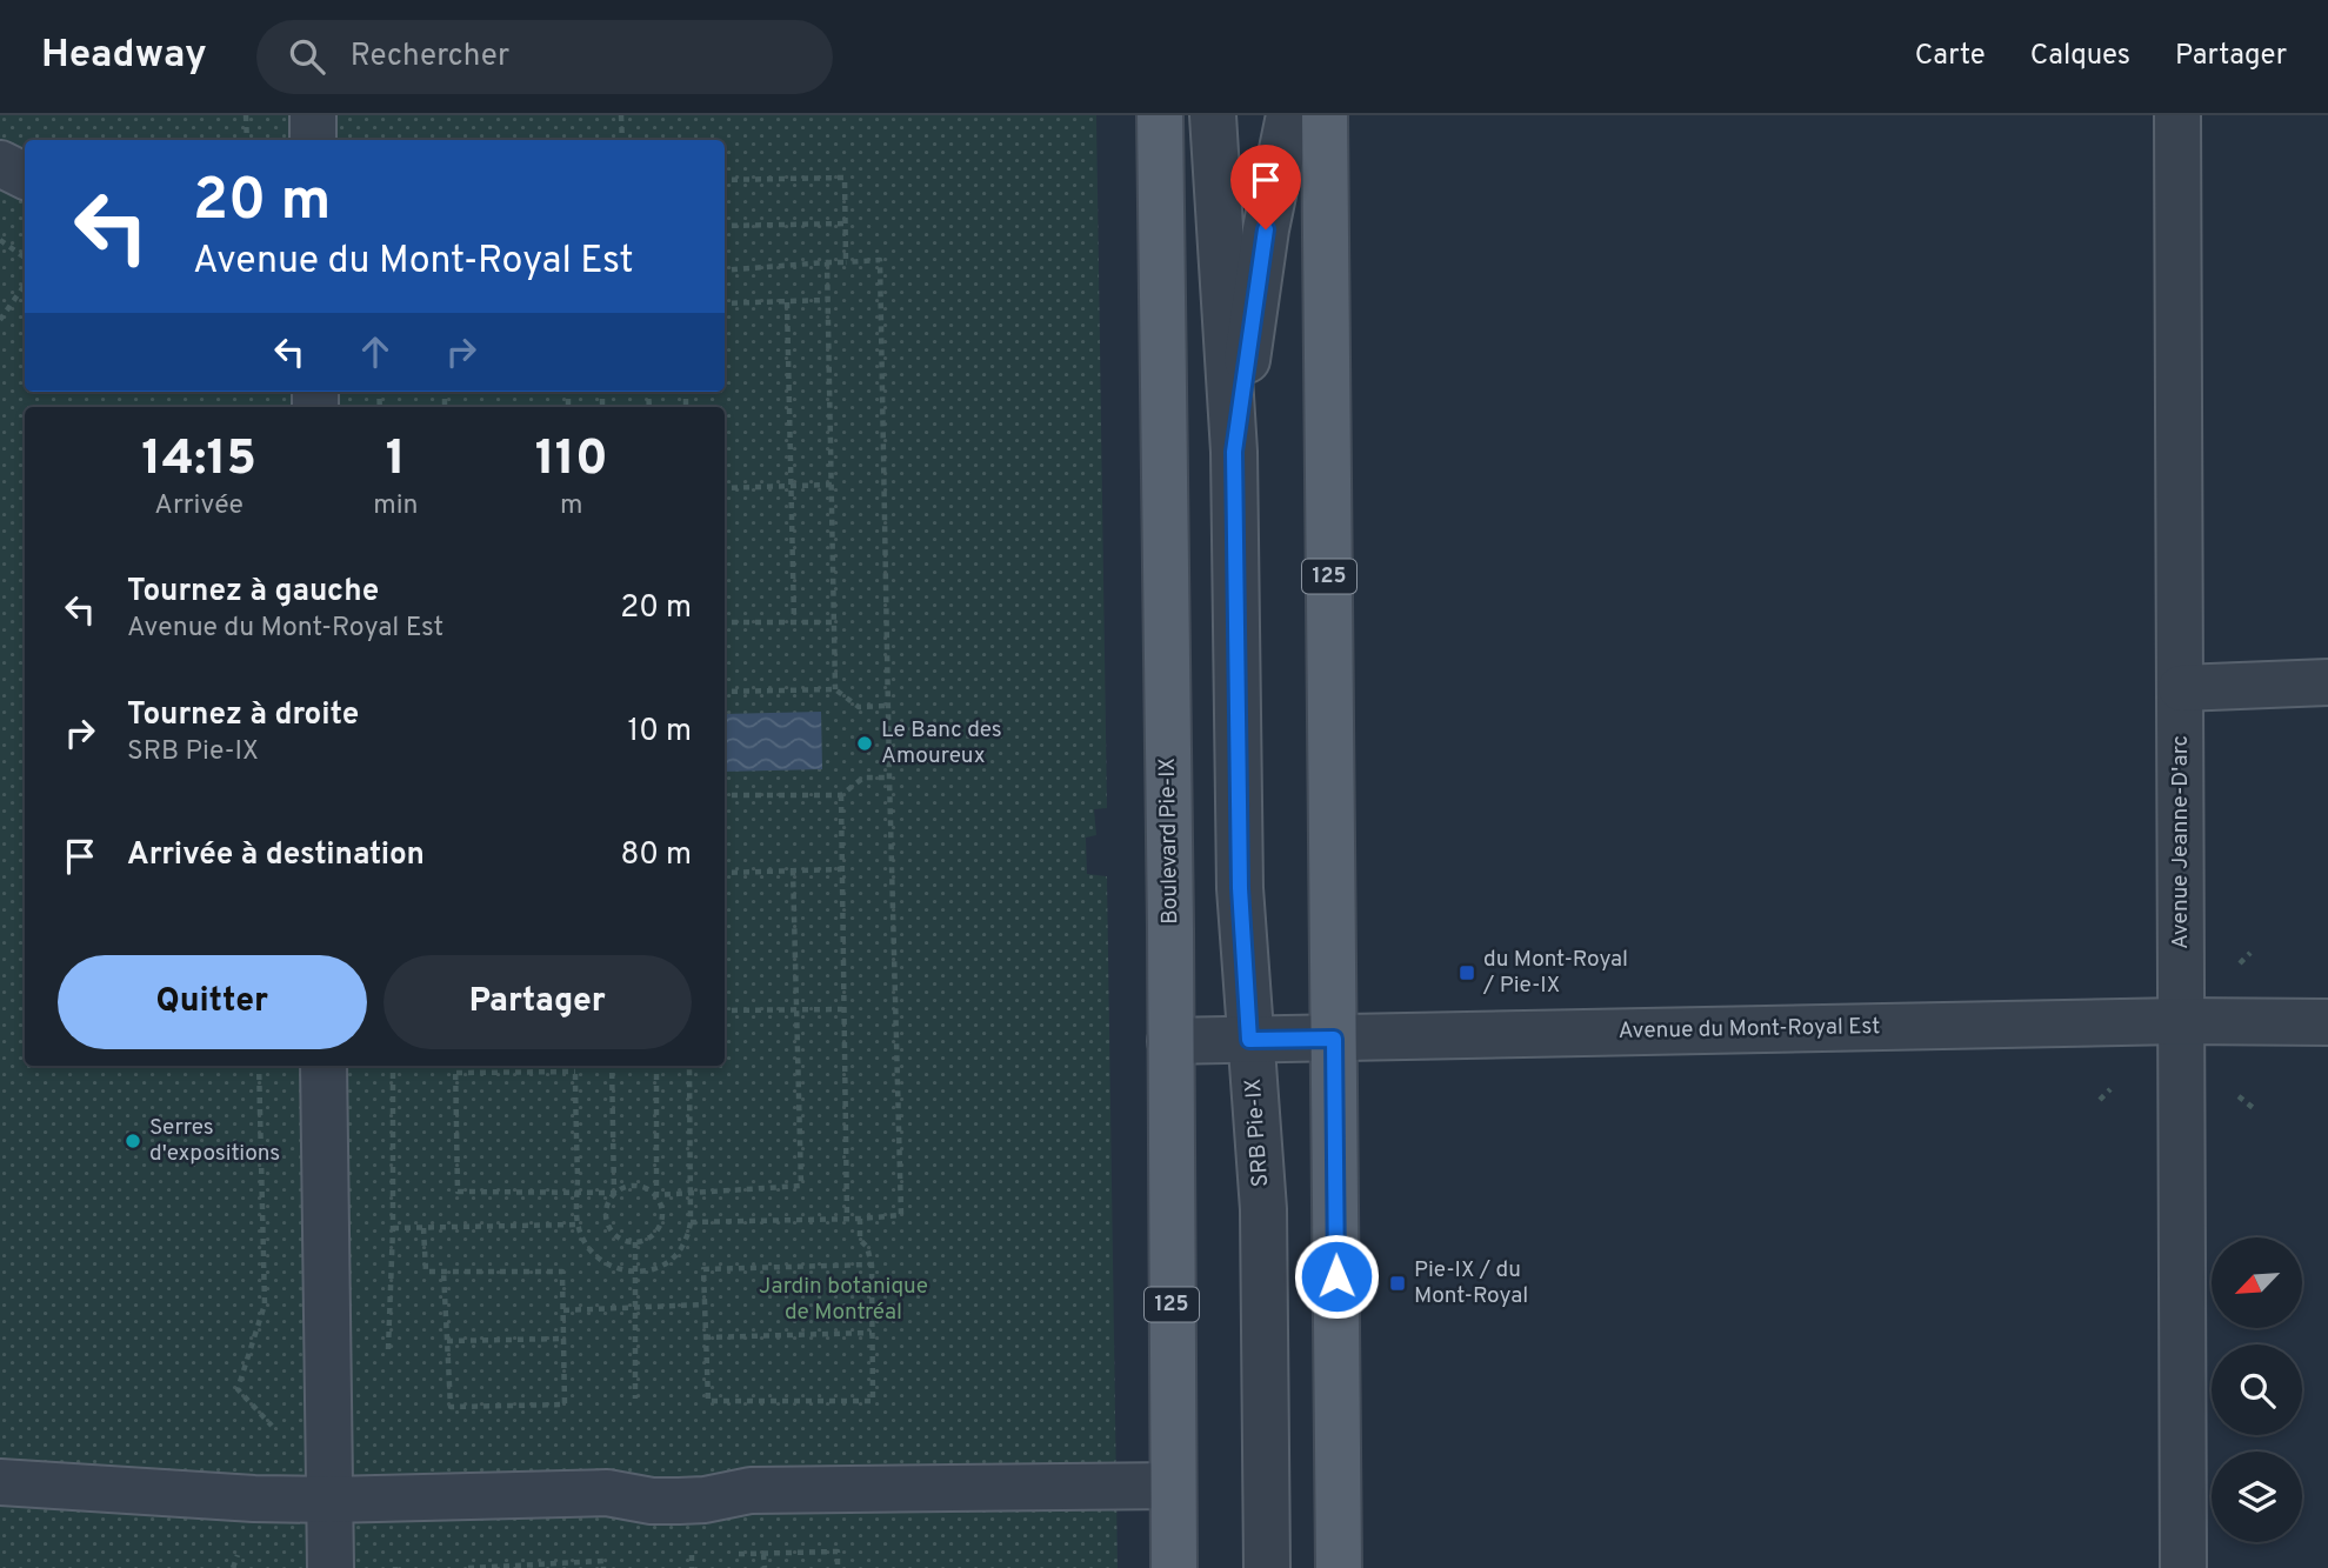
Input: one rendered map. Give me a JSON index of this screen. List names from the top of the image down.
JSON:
{
  "streets": {
    "main road": ["125", "Boulevard Pie-IX"],
    "street": ["Avenue Jeanne-D'arc", "Avenue du Mont-Royal Est", "SRB Pie-IX"]
  },
  "crossings": [
    ["125", "Avenue du Mont-Royal Est"],
    ["Boulevard Pie-IX", "Avenue du Mont-Royal Est"],
    ["Avenue Jeanne-D'arc", "Avenue du Mont-Royal Est"],
    ["Avenue du Mont-Royal Est", "SRB Pie-IX"]
  ],
  "parks": ["Jardin botanique de Montréal"],
  "places": {
    "other": ["Le Banc des Amoureux", "Serres d'expositions"],
    "transit": ["du Mont-Royal / Pie-IX", "Pie-IX / du Mont-Royal"]
  },
  "north": "bottom left",
  "page": {
    "header": "Headway",
    "search": "Rechercher",
    "nav": ["Carte", "Calques", "Partager"],
    "turn": ["20 m", "Avenue du Mont-Royal Est"],
    "eta": [
      "14:15",
      "Arrivée",
      "1",
      "min",
      "110",
      "m"
    ],
    "list": [
      {
        "name": "Tournez à gauche",
        "note": "Avenue du Mont-Royal Est",
        "value": "20 m"
      },
      {
        "name": "Tournez à droite",
        "note": "SRB Pie-IX",
        "value": "10 m"
      },
      {
        "name": "Arrivée à destination",
        "value": "80 m"
      }
    ],
    "buttons": ["Quitter", "Partager"]
  }
}
